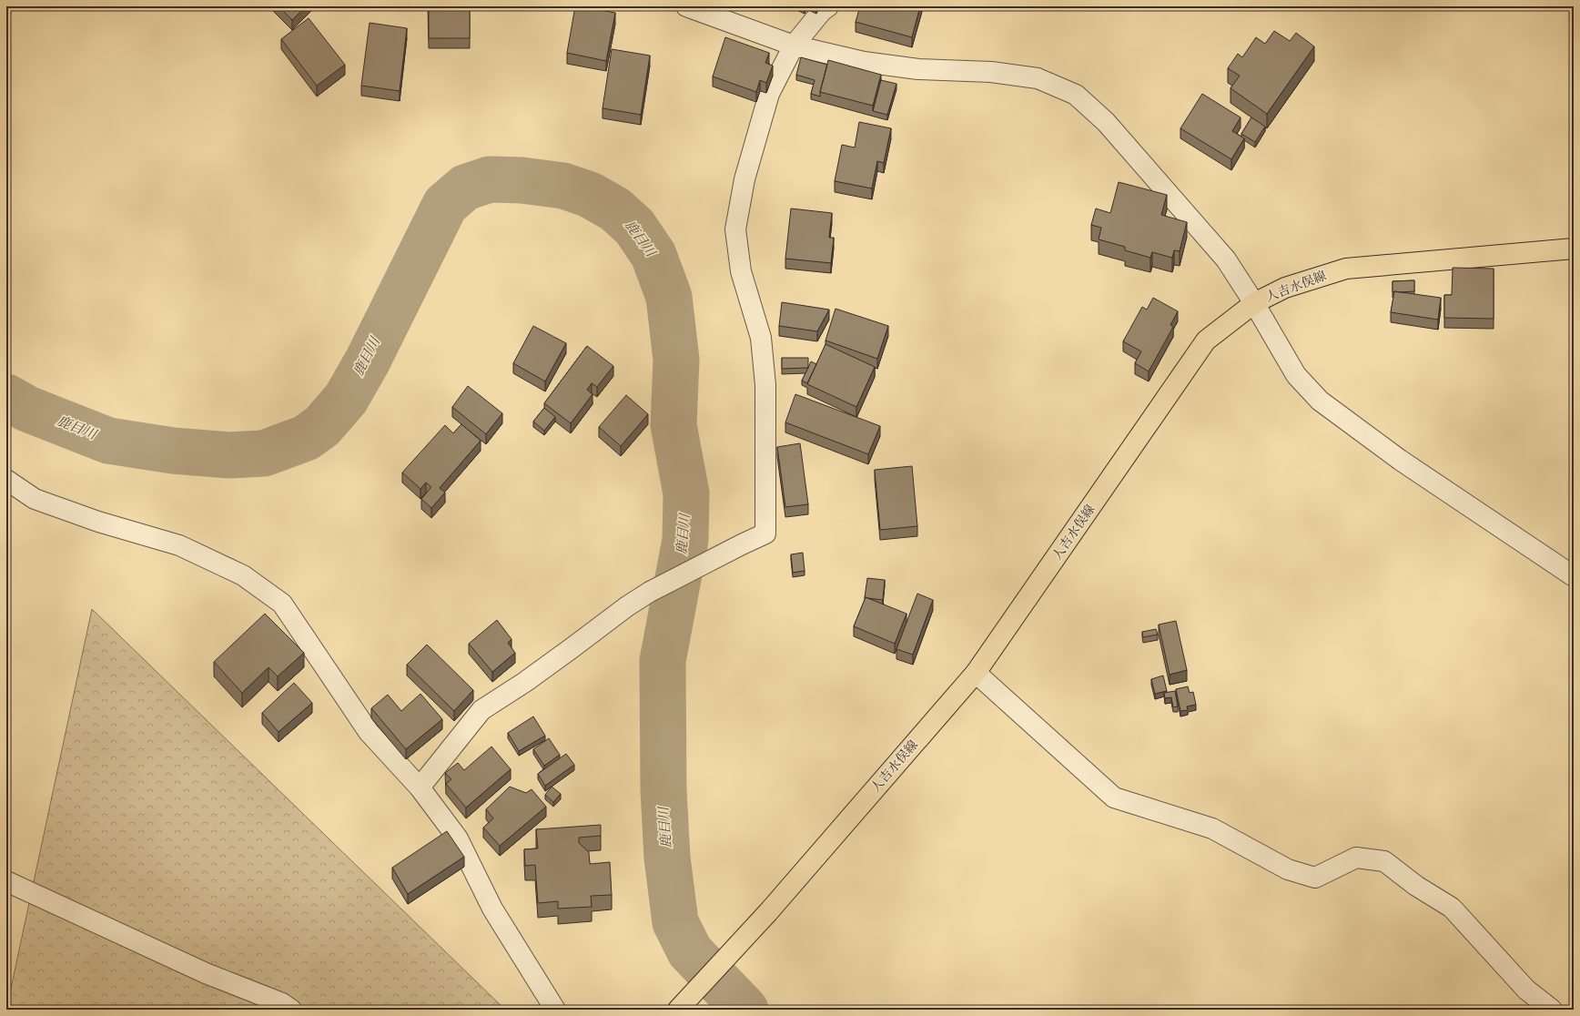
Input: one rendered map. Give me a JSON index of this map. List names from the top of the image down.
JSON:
{
  "streets": {
    "main road": ["人吉水俣線"]
  },
  "water": ["鹿目川"]
}
